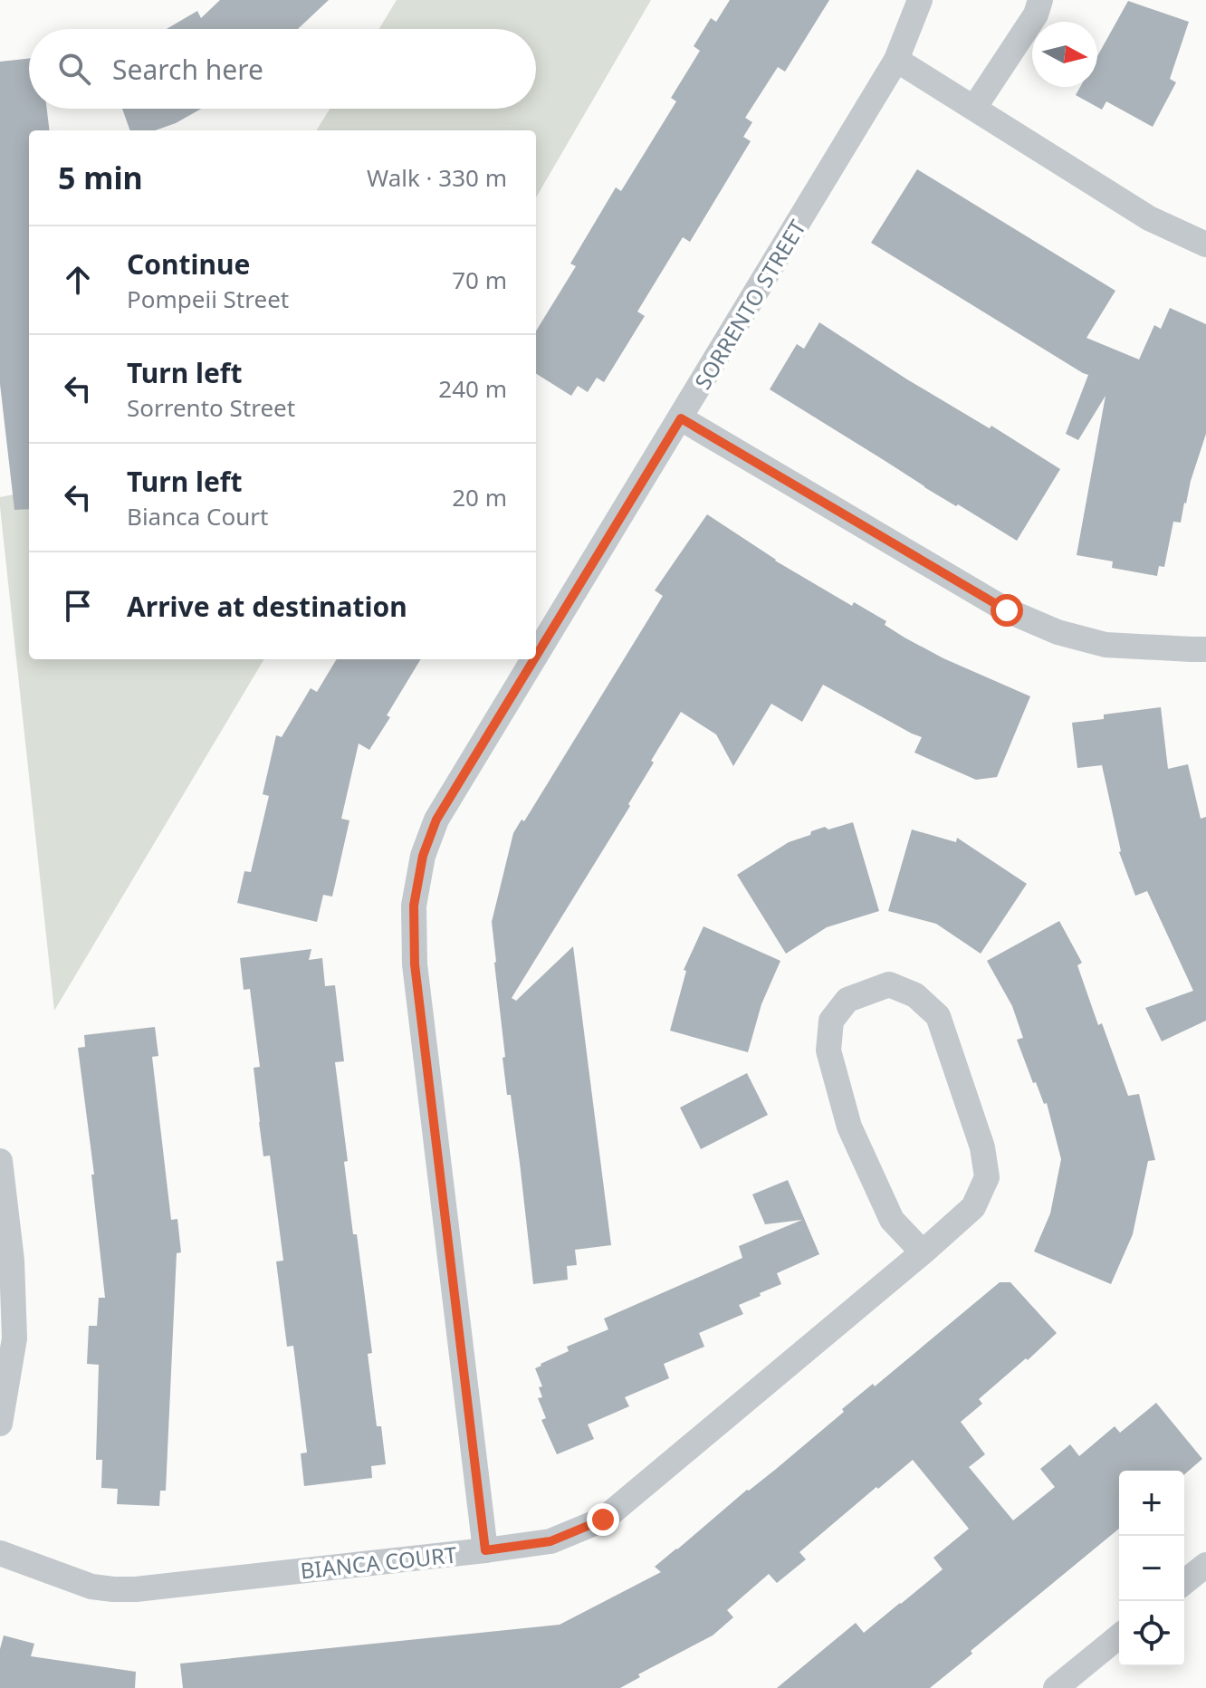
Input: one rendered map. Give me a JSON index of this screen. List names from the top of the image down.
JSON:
{
  "streets": {
    "street": ["SORRENTO STREET", "BIANCA COURT"]
  },
  "crossings": [
    ["SORRENTO STREET", "BIANCA COURT"]
  ],
  "north": "right",
  "page": {
    "search": "Search here",
    "heading": ["5 min", "Walk · 330 m"],
    "list": [
      ["Continue", "Pompeii Street", "70 m"],
      ["Turn left", "Sorrento Street", "240 m"],
      ["Turn left", "Bianca Court", "20 m"],
      "Arrive at destination"
    ],
    "map_buttons": ["+", "−"]
  }
}
